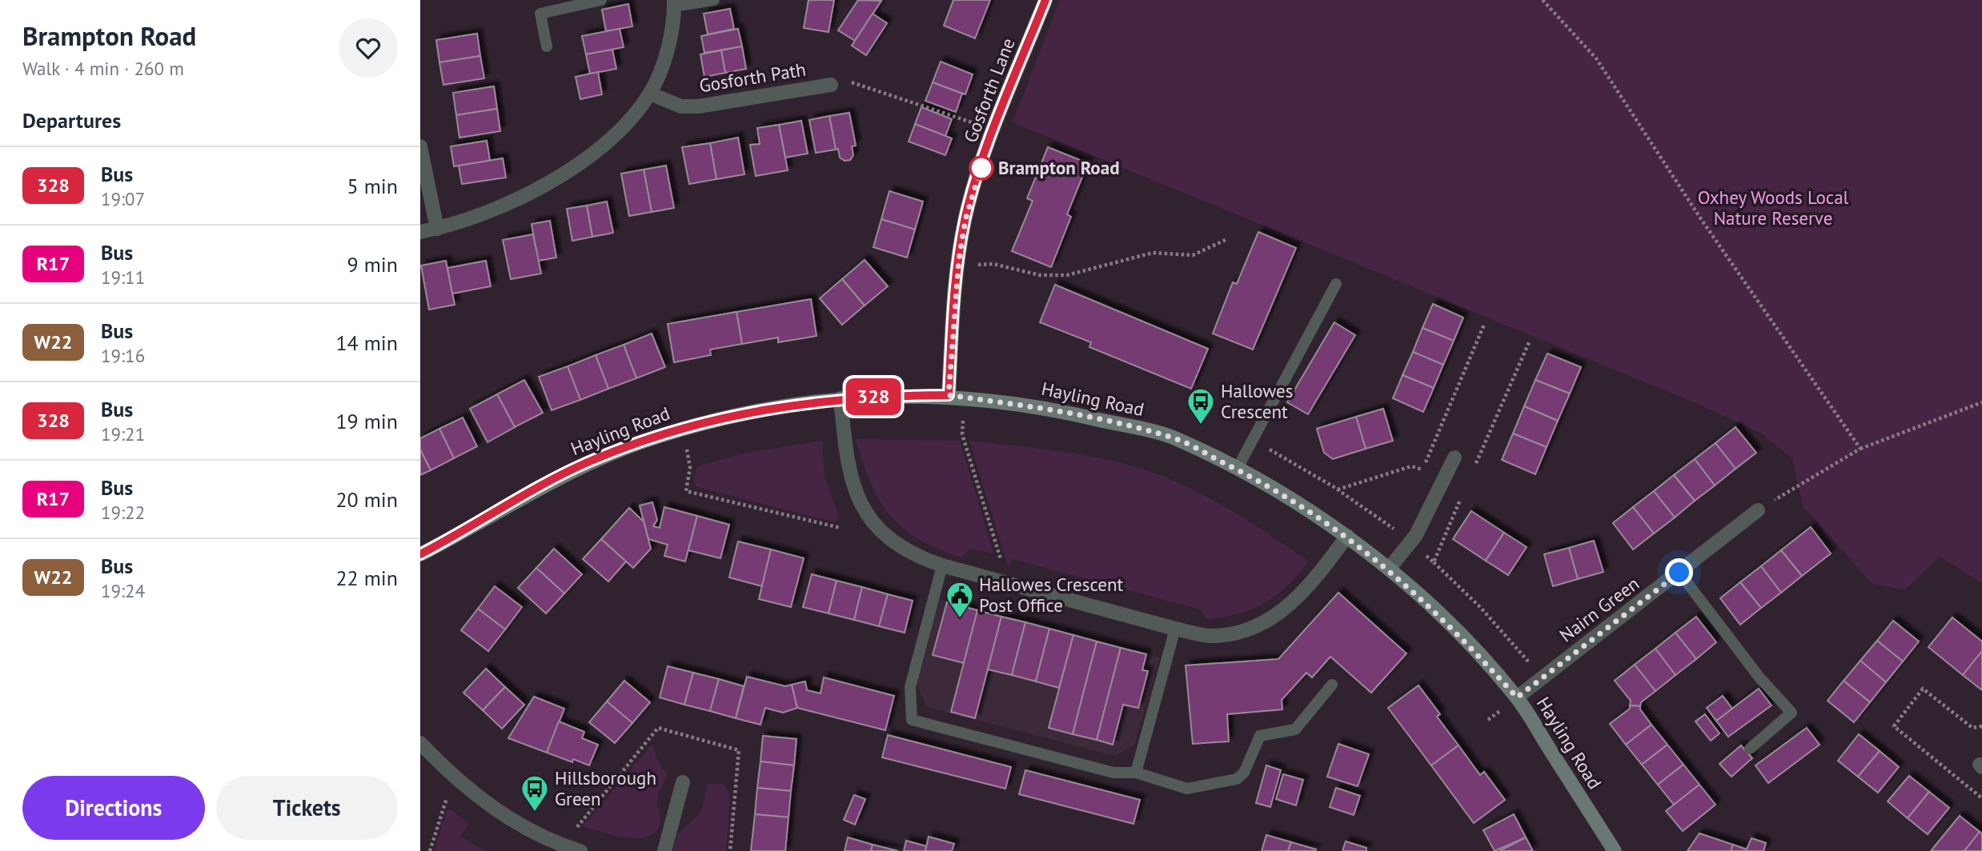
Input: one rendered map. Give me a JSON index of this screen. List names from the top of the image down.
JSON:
{
  "streets": {
    "street": [
      "Gosforth Path",
      "Gosforth Lane",
      "Hayling Road",
      "Nairn Green"
    ]
  },
  "crossings": [
    ["Gosforth Lane", "Hayling Road"],
    ["Hayling Road", "Nairn Green"]
  ],
  "parks": ["Oxhey Woods Local Nature Reserve"],
  "places": {
    "other": ["Brampton Road"],
    "bus stop": ["Hallowes Crescent", "Hillsborough Green"],
    "public building": ["Hallowes Crescent Post Office"]
  },
  "lines": ["bus line 328"],
  "page": {
    "heading": [
      ["Brampton Road", "Walk · 4 min · 260 m"],
      "Departures"
    ],
    "on_map": "328",
    "list": [
      {
        "mark": "328",
        "name": "Bus",
        "note": "19:07",
        "value": "5 min"
      },
      {
        "mark": "R17",
        "name": "Bus",
        "note": "19:11",
        "value": "9 min"
      },
      {
        "mark": "W22",
        "name": "Bus",
        "note": "19:16",
        "value": "14 min"
      },
      {
        "mark": "328",
        "name": "Bus",
        "note": "19:21",
        "value": "19 min"
      },
      {
        "mark": "R17",
        "name": "Bus",
        "note": "19:22",
        "value": "20 min"
      },
      {
        "mark": "W22",
        "name": "Bus",
        "note": "19:24",
        "value": "22 min"
      }
    ],
    "buttons": ["Directions", "Tickets"]
  }
}
